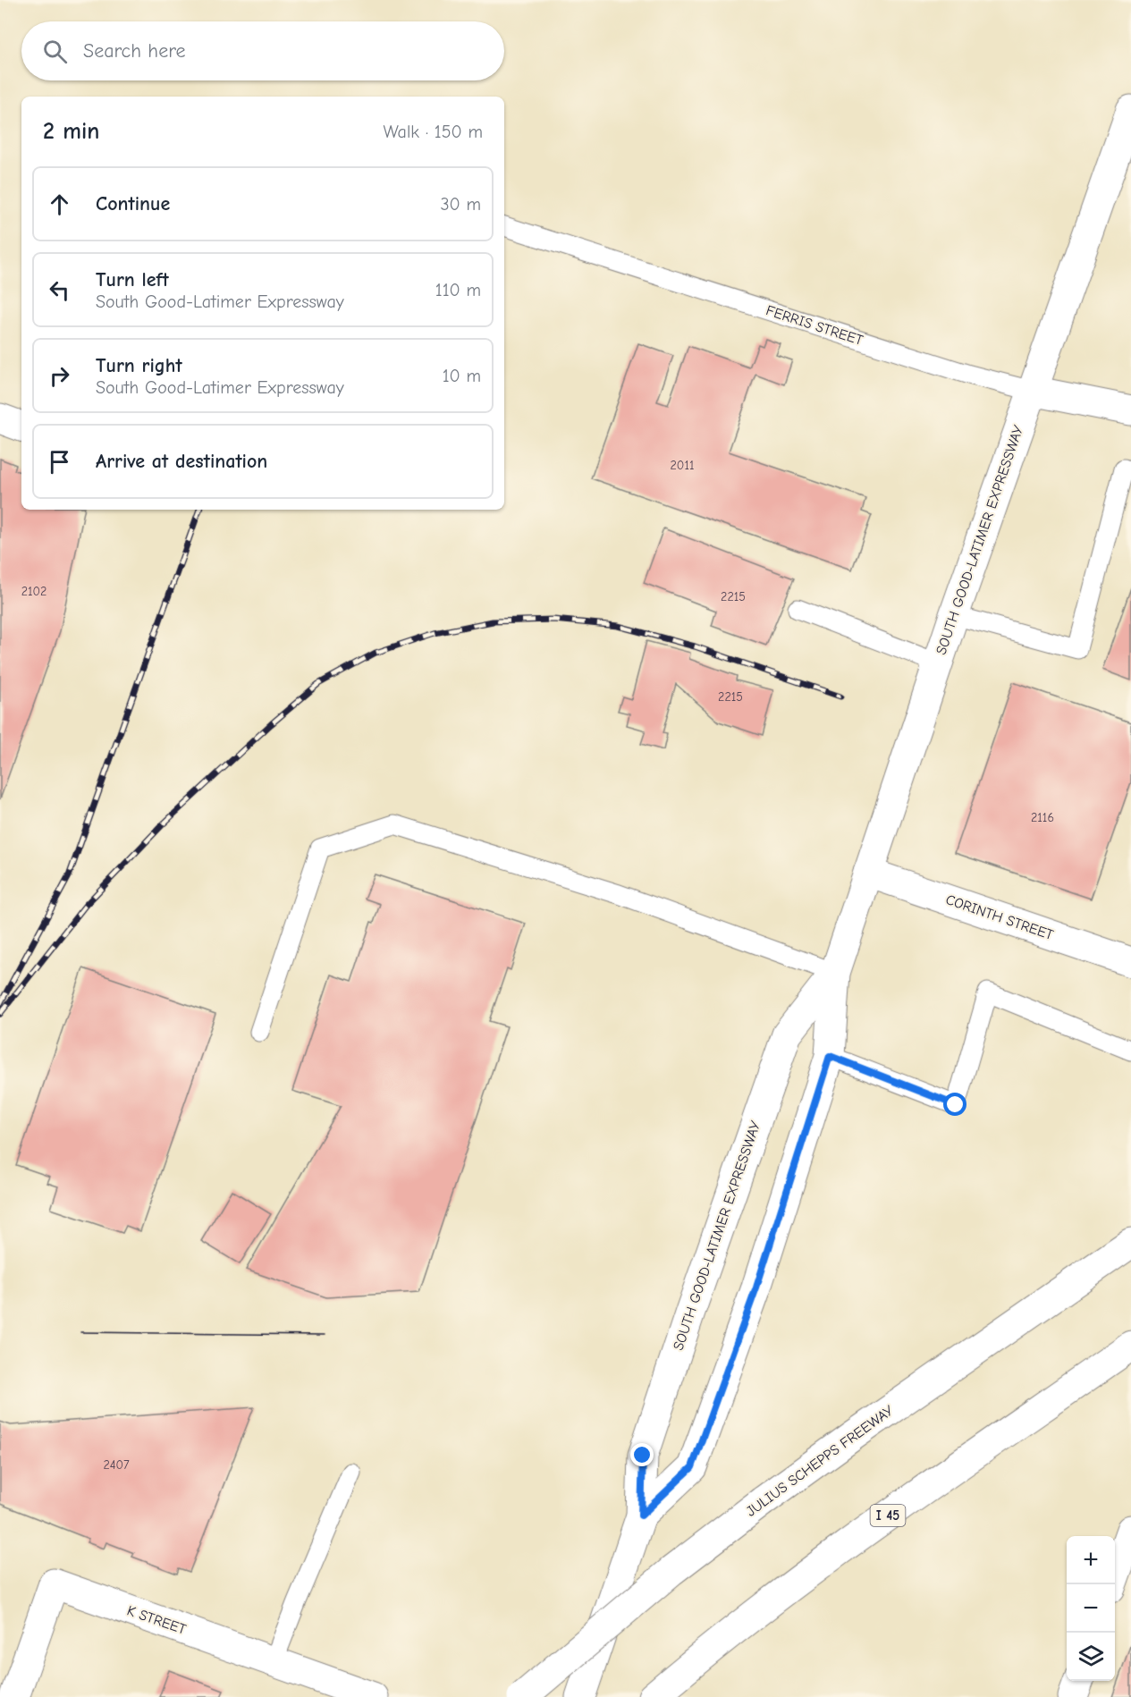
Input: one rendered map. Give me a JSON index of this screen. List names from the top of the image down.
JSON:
{
  "streets": {
    "main road": [
      "FERRIS STREET",
      "SOUTH GOOD-LATIMER EXPRESSWAY",
      "CORINTH STREET",
      "JULIUS SCHEPPS FREEWAY",
      "I 45",
      "K STREET"
    ]
  },
  "crossings": [
    ["FERRIS STREET", "SOUTH GOOD-LATIMER EXPRESSWAY"],
    ["SOUTH GOOD-LATIMER EXPRESSWAY", "CORINTH STREET"]
  ],
  "house_numbers": [
    "2011",
    "2102",
    "2215",
    "2215",
    "2116",
    "2407"
  ],
  "page": {
    "search": "Search here",
    "heading": ["2 min", "Walk · 150 m"],
    "list": [
      ["Continue", "30 m"],
      ["Turn left", "South Good-Latimer Expressway", "110 m"],
      ["Turn right", "South Good-Latimer Expressway", "10 m"],
      "Arrive at destination"
    ],
    "map_buttons": ["+", "−"]
  }
}
